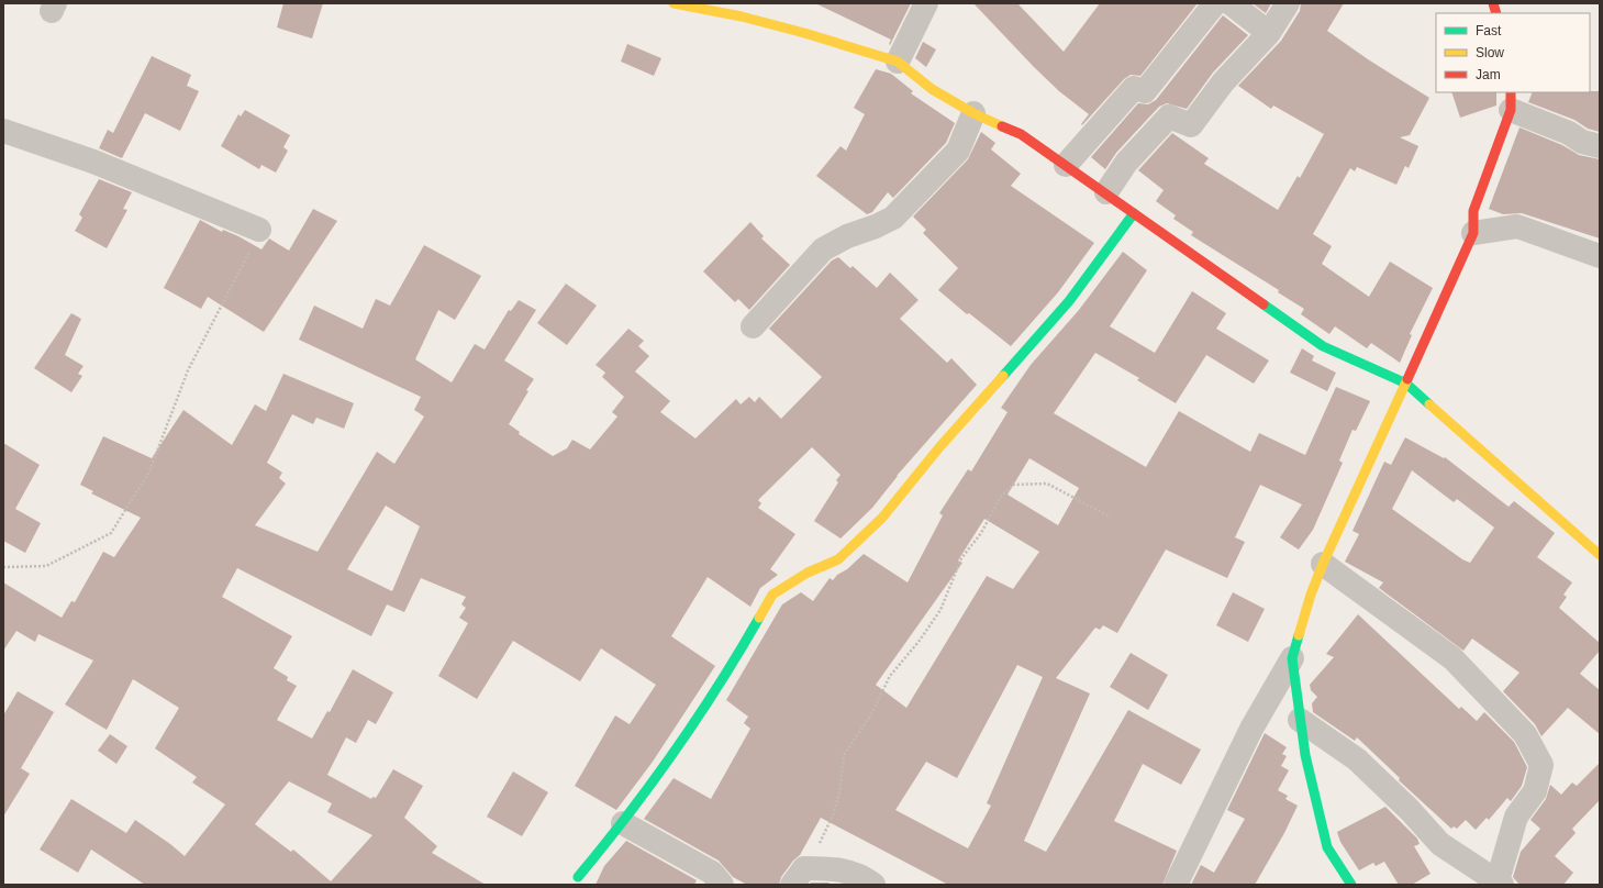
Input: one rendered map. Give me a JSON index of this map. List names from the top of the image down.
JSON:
{
  "legend": ["Fast", "Slow", "Jam"]
}
